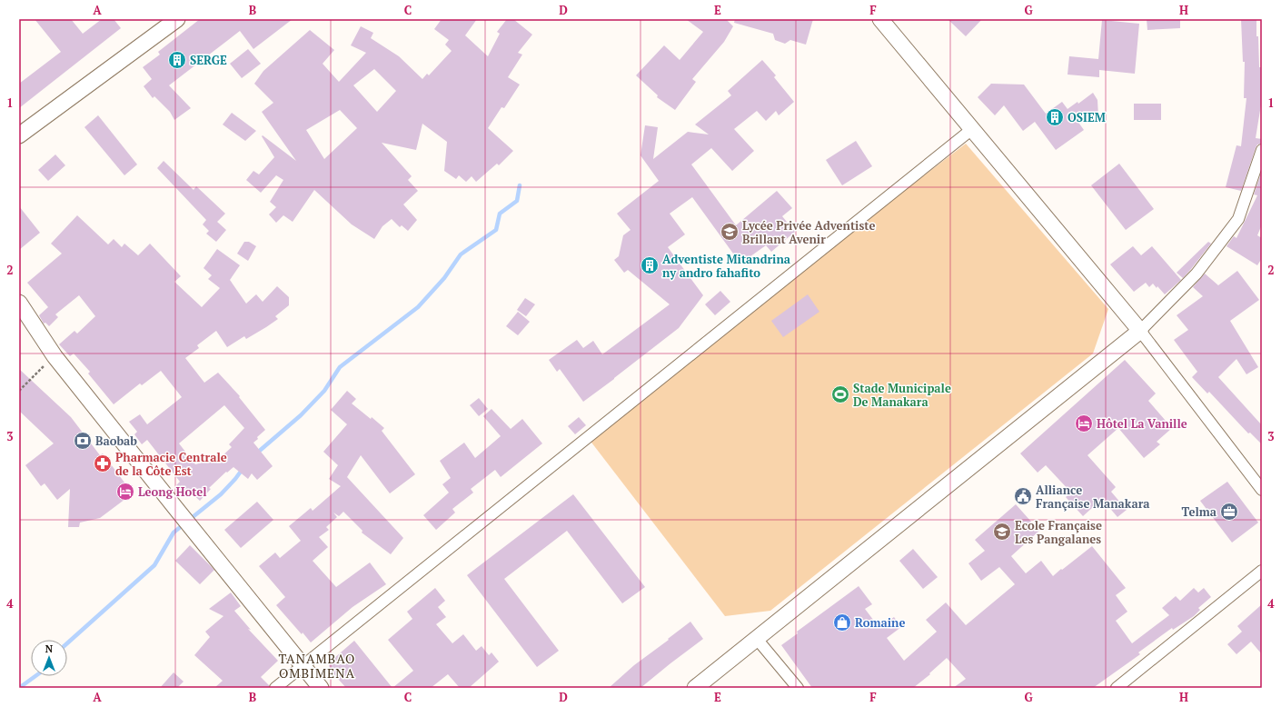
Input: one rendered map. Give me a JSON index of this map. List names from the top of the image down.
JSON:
{
  "districts": ["TANAMBAO OMBIMENA"],
  "places": {
    "building": ["SERGE", "OSIEM", "Adventiste Mitandrina ny andro fahafito"],
    "school or university": ["Lycée Privée Adventiste Brillant Avenir", "Ecole Française Les Pangalanes"],
    "sports": ["Stade Municipale De Manakara"],
    "hotel": ["Hôtel La Vanille", "Leong Hotel"],
    "bank": ["Baobab"],
    "pharmacy": ["Pharmacie Centrale de la Côte Est"],
    "public building": ["Alliance Française Manakara"],
    "office": ["Telma"],
    "shop": ["Romaine"]
  },
  "north": "top",
  "grid": {
    "columns": [
      "A",
      "B",
      "C",
      "D",
      "E",
      "F",
      "G",
      "H"
    ],
    "rows": [
      "1",
      "2",
      "3",
      "4"
    ]
  }
}
